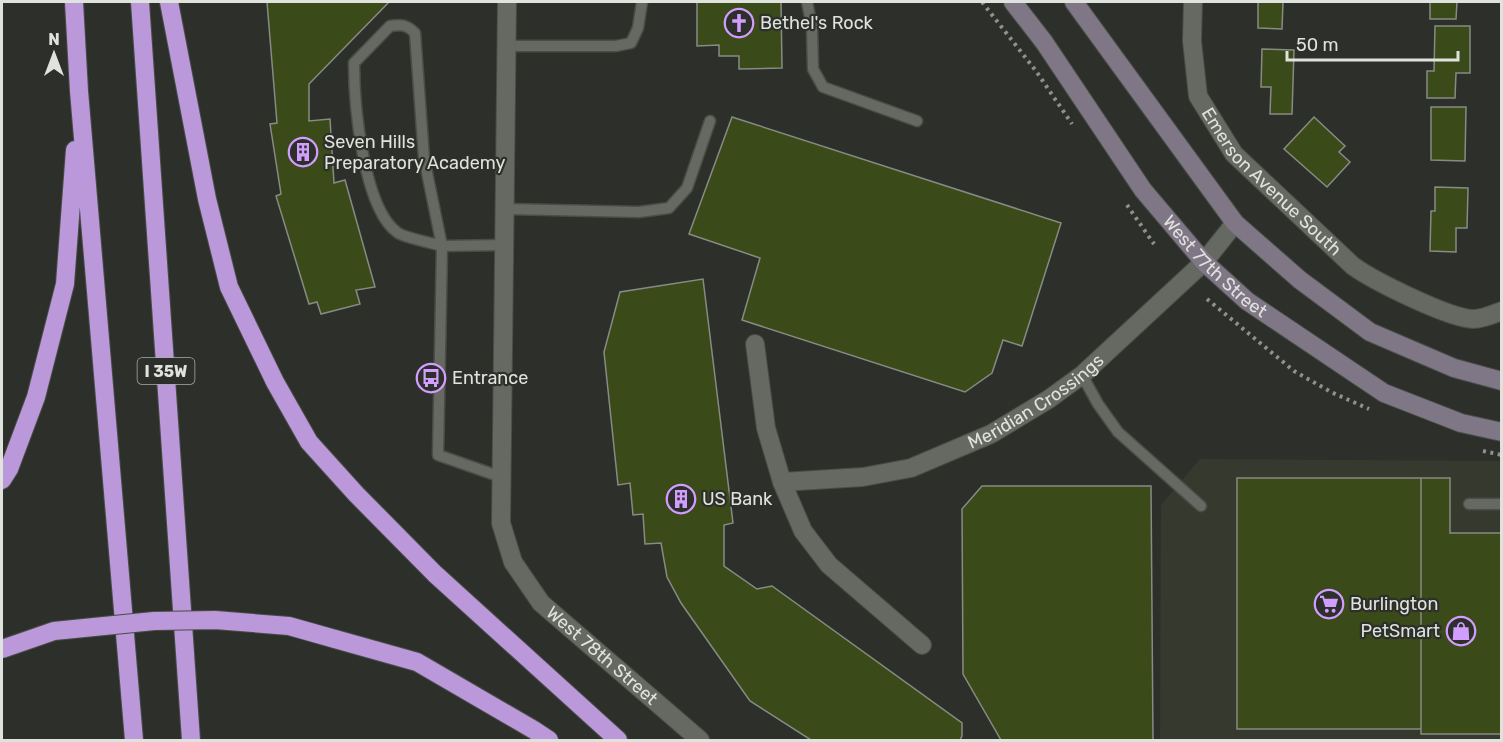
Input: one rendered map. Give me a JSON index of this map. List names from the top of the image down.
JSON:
{
  "streets": {
    "highway": ["I 35W"],
    "street": [
      "Emerson Avenue South",
      "West 77th Street",
      "Meridian Crossings",
      "West 78th Street"
    ]
  },
  "crossings": [
    ["West 77th Street", "Meridian Crossings"]
  ],
  "places": {
    "church": ["Bethel's Rock"],
    "building": ["Seven Hills Preparatory Academy", "US Bank"],
    "bus stop": ["Entrance"],
    "supermarket": ["Burlington"],
    "shop": ["PetSmart"]
  },
  "scale_bar": "50 m",
  "north": "top"
}
